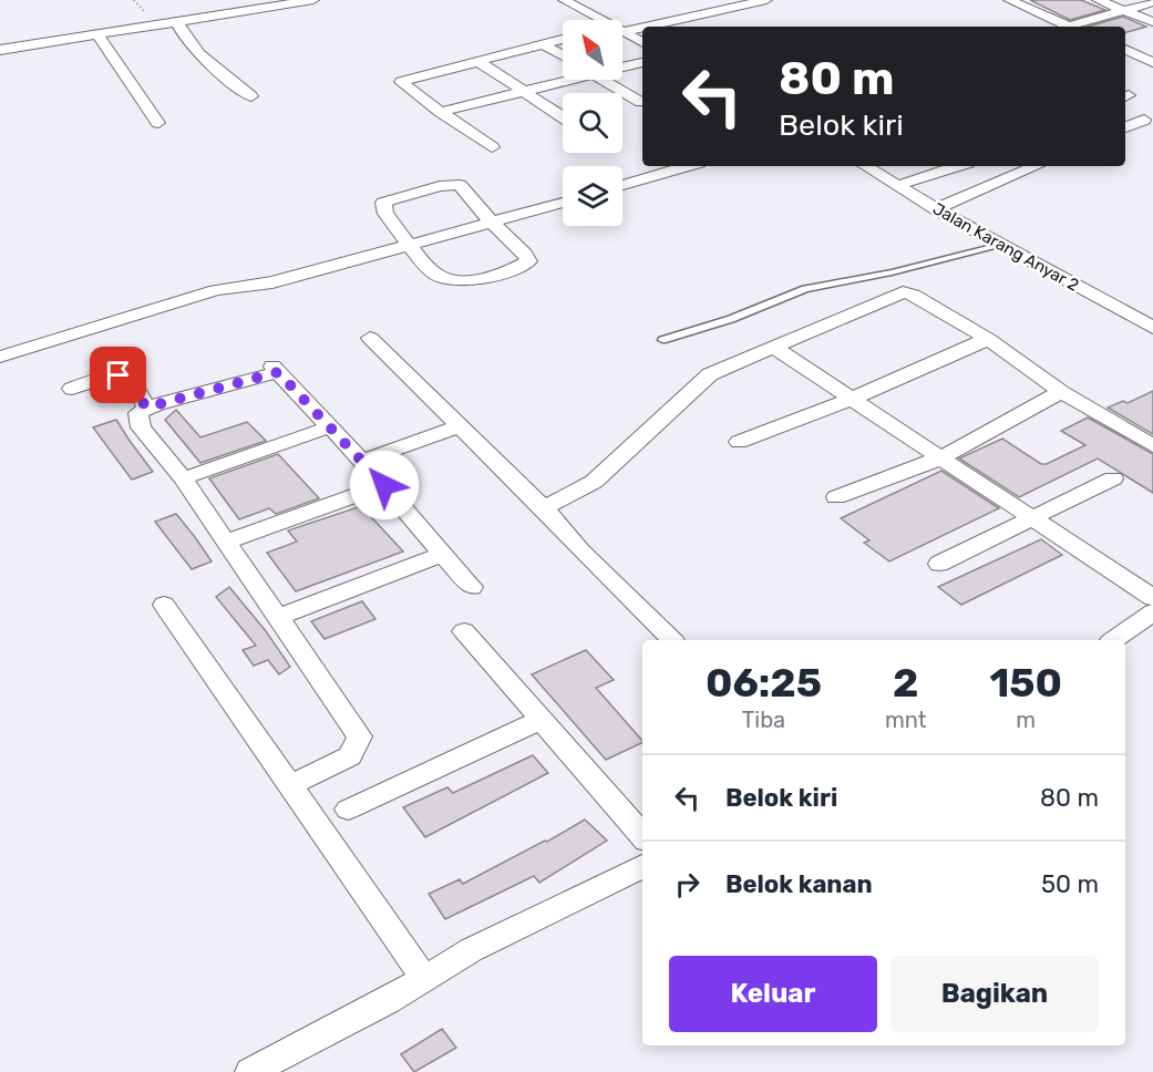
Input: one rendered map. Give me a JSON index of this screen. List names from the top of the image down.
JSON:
{
  "streets": {
    "street": ["Jalan Karang Anyar 2"]
  },
  "north": "top left",
  "page": {
    "turn": ["80 m", "Belok kiri"],
    "eta": [
      "06:25",
      "Tiba",
      "2",
      "mnt",
      "150",
      "m"
    ],
    "list": [
      {
        "name": "Belok kiri",
        "value": "80 m"
      },
      {
        "name": "Belok kanan",
        "value": "50 m"
      }
    ],
    "buttons": ["Keluar", "Bagikan"]
  }
}
